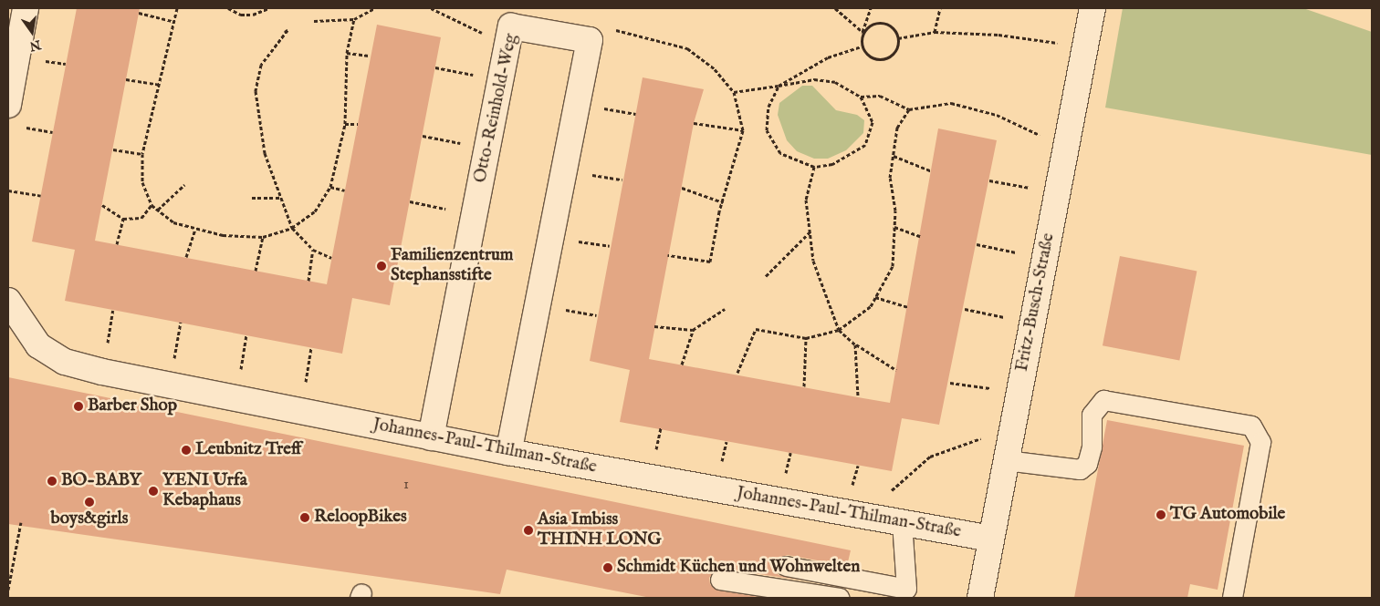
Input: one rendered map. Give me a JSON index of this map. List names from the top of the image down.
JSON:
{
  "streets": {
    "street": ["Otto-Reinhold-Weg", "Fritz-Busch-Straße", "Johannes-Paul-Thilman-Straße"]
  },
  "crossings": [
    ["Otto-Reinhold-Weg", "Johannes-Paul-Thilman-Straße"],
    ["Fritz-Busch-Straße", "Johannes-Paul-Thilman-Straße"]
  ],
  "places": [
    "Familienzentrum Stephansstifte",
    "Barber Shop",
    "Leubnitz Treff",
    "BO-BABY",
    "YENI Urfa Kebaphaus",
    "boys&girls",
    "TG Automobile",
    "ReloopBikes",
    "Asia Imbiss THINH LONG",
    "Schmidt Küchen und Wohnwelten"
  ],
  "house_numbers": ["1"],
  "north": "bottom"
}
